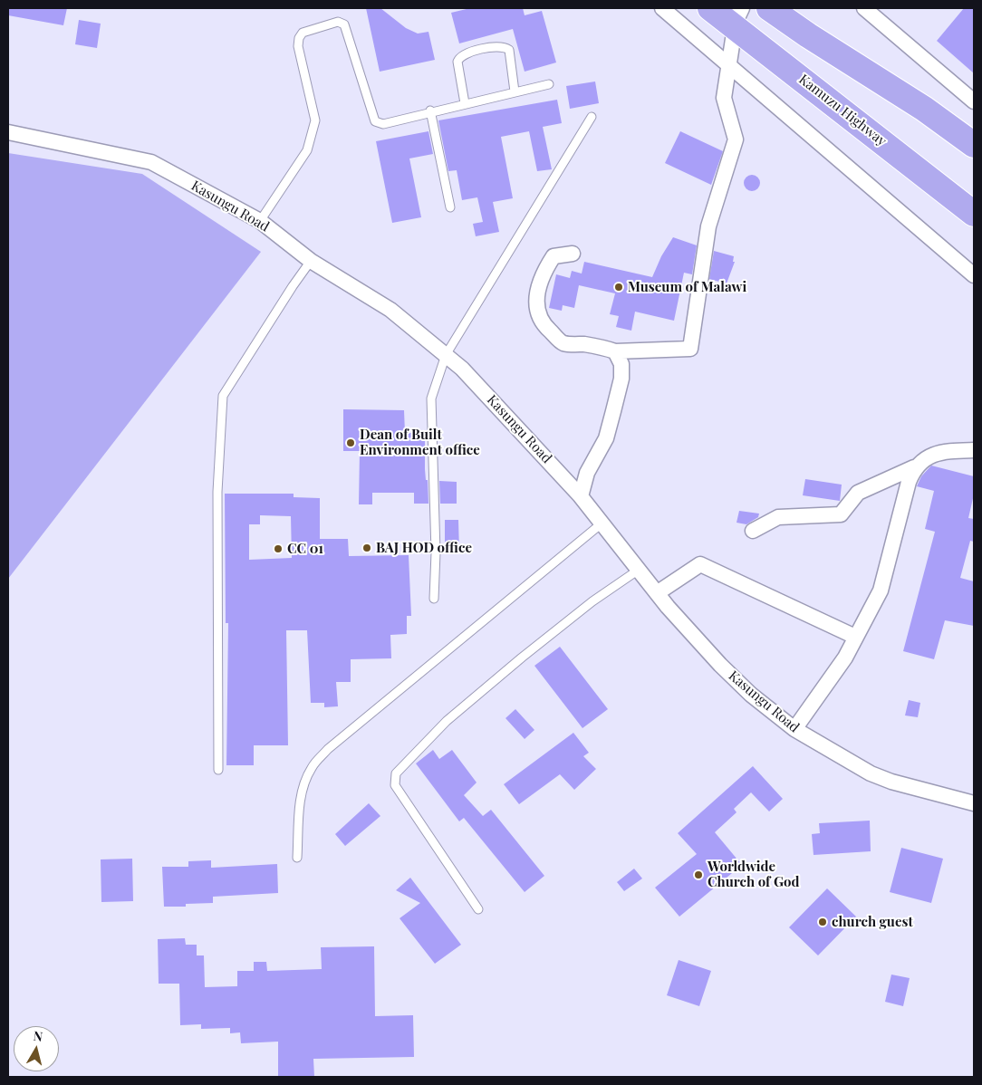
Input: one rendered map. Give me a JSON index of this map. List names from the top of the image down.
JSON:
{
  "streets": {
    "highway": ["Kamuzu Highway"],
    "street": ["Kasungu Road"]
  },
  "places": [
    "Museum of Malawi",
    "Dean of Built Environment office",
    "BAJ HOD office",
    "CC 01",
    "Worldwide Church of God",
    "church guest"
  ],
  "north": "top"
}
